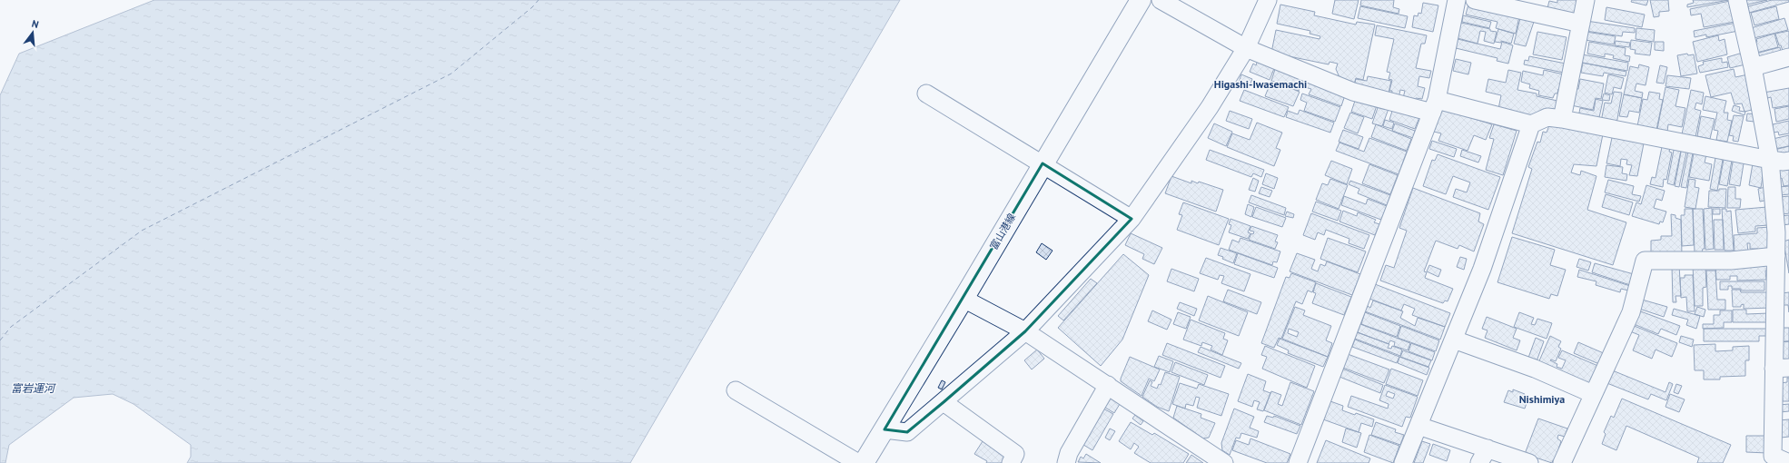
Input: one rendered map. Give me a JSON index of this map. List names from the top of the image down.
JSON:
{
  "streets": {
    "main road": ["富山港線"]
  },
  "districts": ["Higashi-Iwasemachi", "Nishimiya"],
  "water": ["富岩運河"],
  "north": "top"
}
